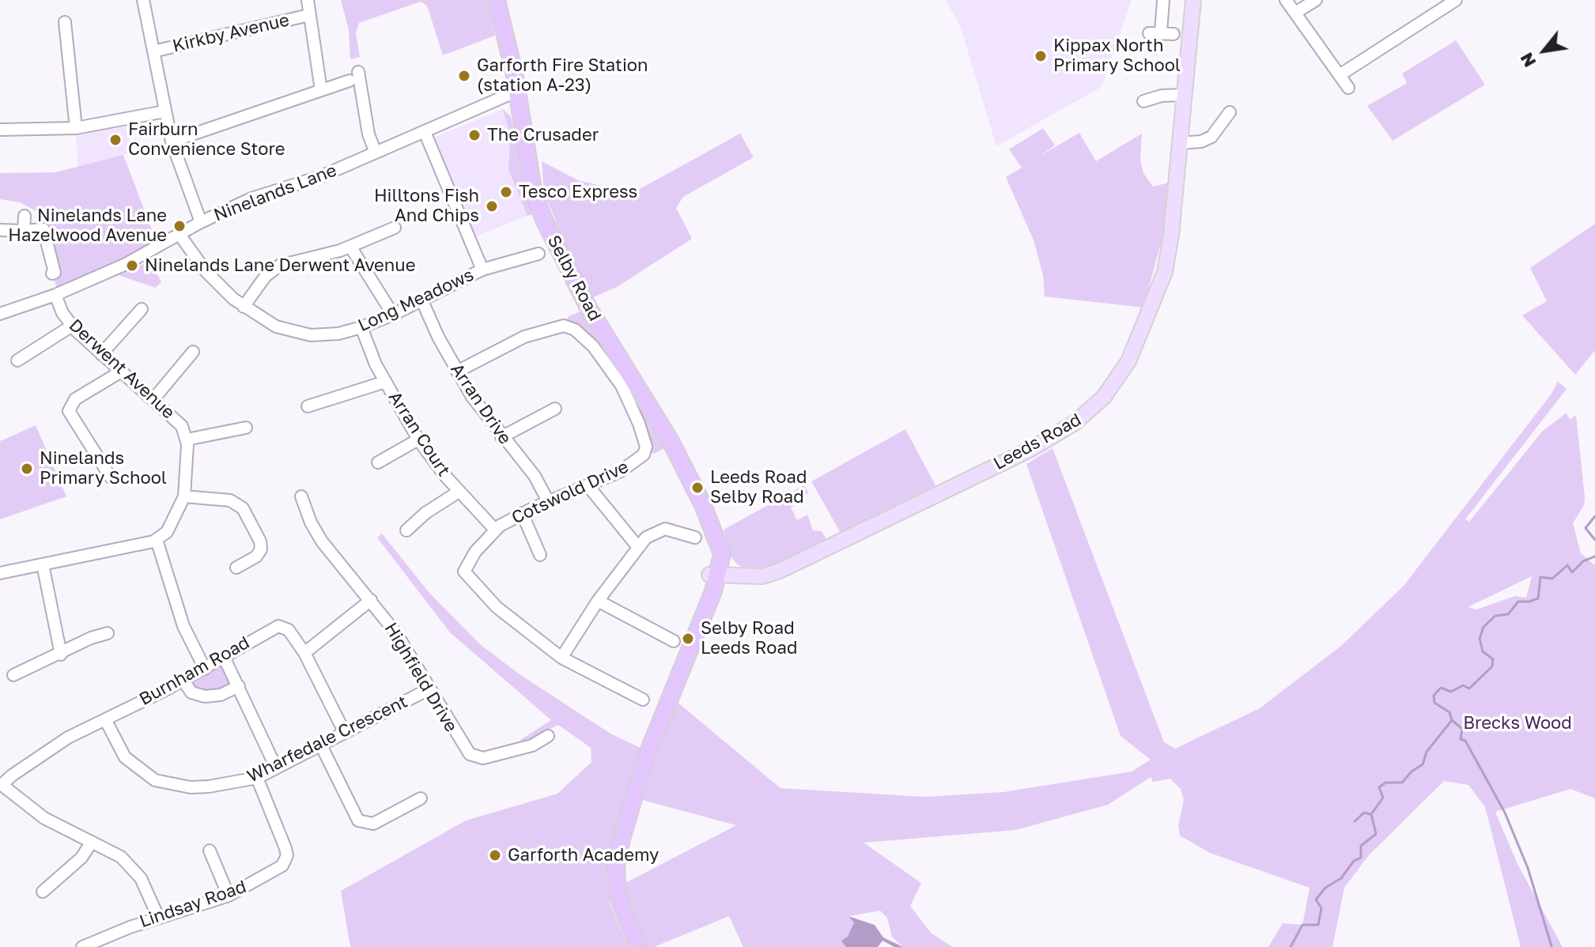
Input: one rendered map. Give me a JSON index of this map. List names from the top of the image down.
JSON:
{
  "streets": {
    "highway": ["Selby Road"],
    "main road": ["Leeds Road"],
    "street": [
      "Kirkby Avenue",
      "Ninelands Lane",
      "Long Meadows",
      "Derwent Avenue",
      "Arran Drive",
      "Arran Court",
      "Cotswold Drive",
      "Burnham Road",
      "Highfield Drive",
      "Wharfedale Crescent",
      "Lindsay Road"
    ]
  },
  "crossings": [
    ["Ninelands Lane", "Selby Road"],
    ["Ninelands Lane", "Long Meadows"],
    ["Ninelands Lane", "Derwent Avenue"],
    ["Selby Road", "Leeds Road"],
    ["Long Meadows", "Arran Drive"],
    ["Long Meadows", "Arran Court"],
    ["Arran Drive", "Cotswold Drive"],
    ["Arran Court", "Cotswold Drive"],
    ["Burnham Road", "Wharfedale Crescent"],
    ["Highfield Drive", "Wharfedale Crescent"],
    ["Wharfedale Crescent", "Lindsay Road"]
  ],
  "parks": ["Brecks Wood"],
  "places": [
    "Kippax North Primary School",
    "Garforth Fire Station (station A-23)",
    "The Crusader",
    "Fairburn Convenience Store",
    "Tesco Express",
    "Hilltons Fish And Chips",
    "Ninelands Lane Hazelwood Avenue",
    "Ninelands Lane Derwent Avenue",
    "Ninelands Primary School",
    "Leeds Road Selby Road",
    "Selby Road Leeds Road",
    "Garforth Academy"
  ],
  "north": "bottom left"
}
